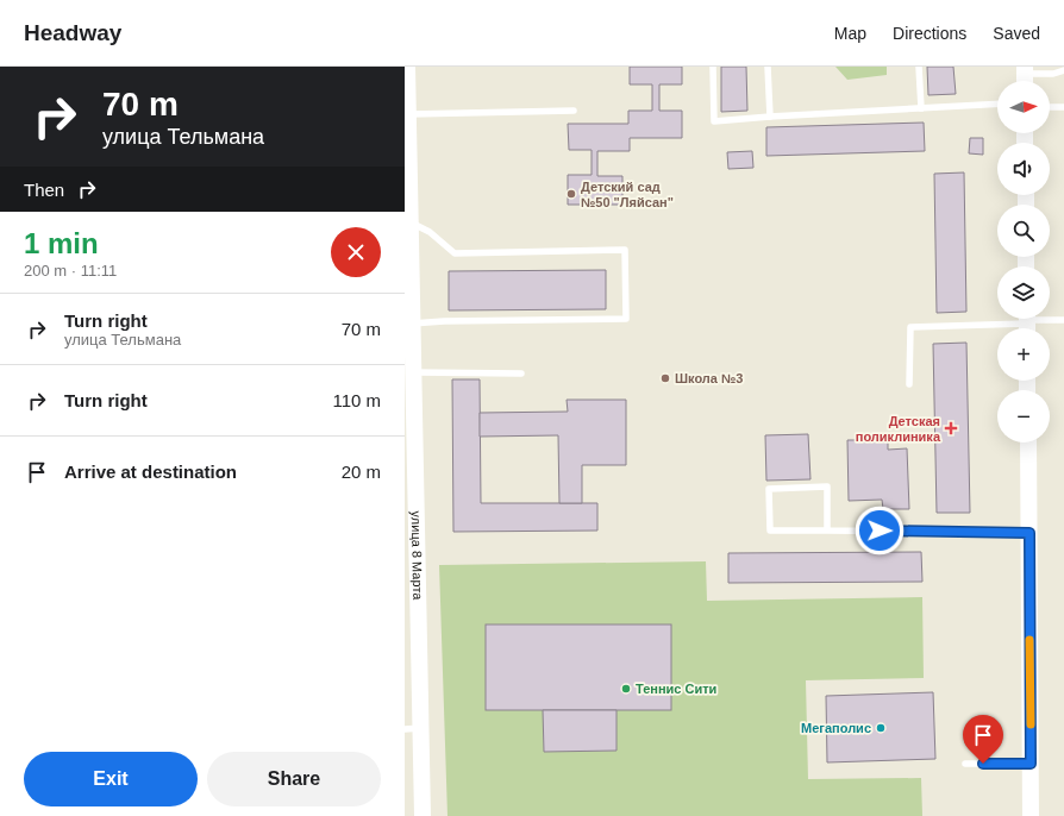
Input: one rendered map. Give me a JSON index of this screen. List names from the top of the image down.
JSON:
{
  "streets": {
    "street": ["улица 8 Марта"]
  },
  "places": {
    "other": [
      "Детский сад №50 \"Ляйсан\"",
      "Школа №3",
      "Теннис Сити",
      "Мегаполис"
    ],
    "health": ["Детская поликлиника"]
  },
  "north": "right",
  "page": {
    "header": "Headway",
    "nav": ["Map", "Directions", "Saved"],
    "turn": ["70 m", "улица Тельмана"],
    "map_buttons": ["+", "−"],
    "then": "Then",
    "heading": ["1 min", "200 m · 11:11"],
    "list": [
      {
        "name": "Turn right",
        "note": "улица Тельмана",
        "value": "70 m"
      },
      {
        "name": "Turn right",
        "value": "110 m"
      },
      {
        "name": "Arrive at destination",
        "value": "20 m"
      }
    ],
    "buttons": ["Exit", "Share"]
  }
}
